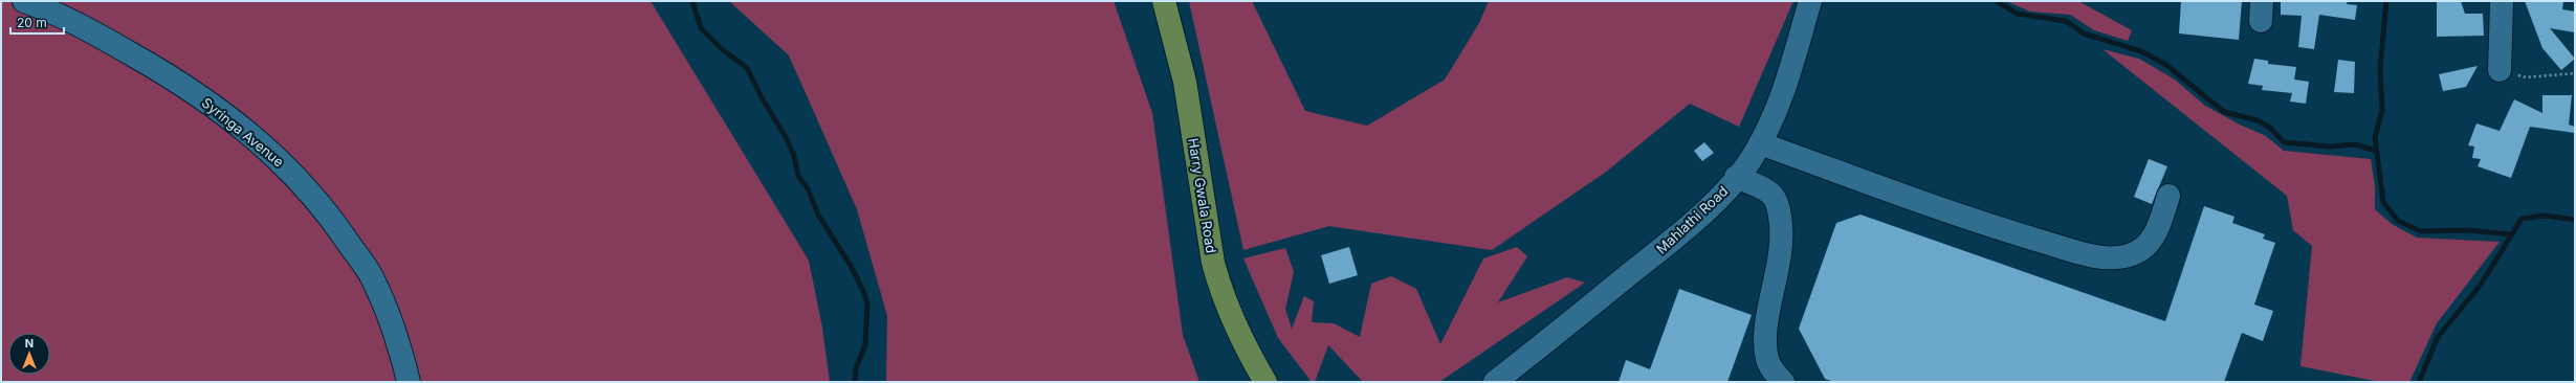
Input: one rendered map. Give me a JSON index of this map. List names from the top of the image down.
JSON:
{
  "streets": {
    "main road": ["Harry Gwala Road"],
    "street": ["Syringa Avenue", "Mahlathi Road"]
  },
  "scale_bar": "20 m",
  "north": "top"
}
